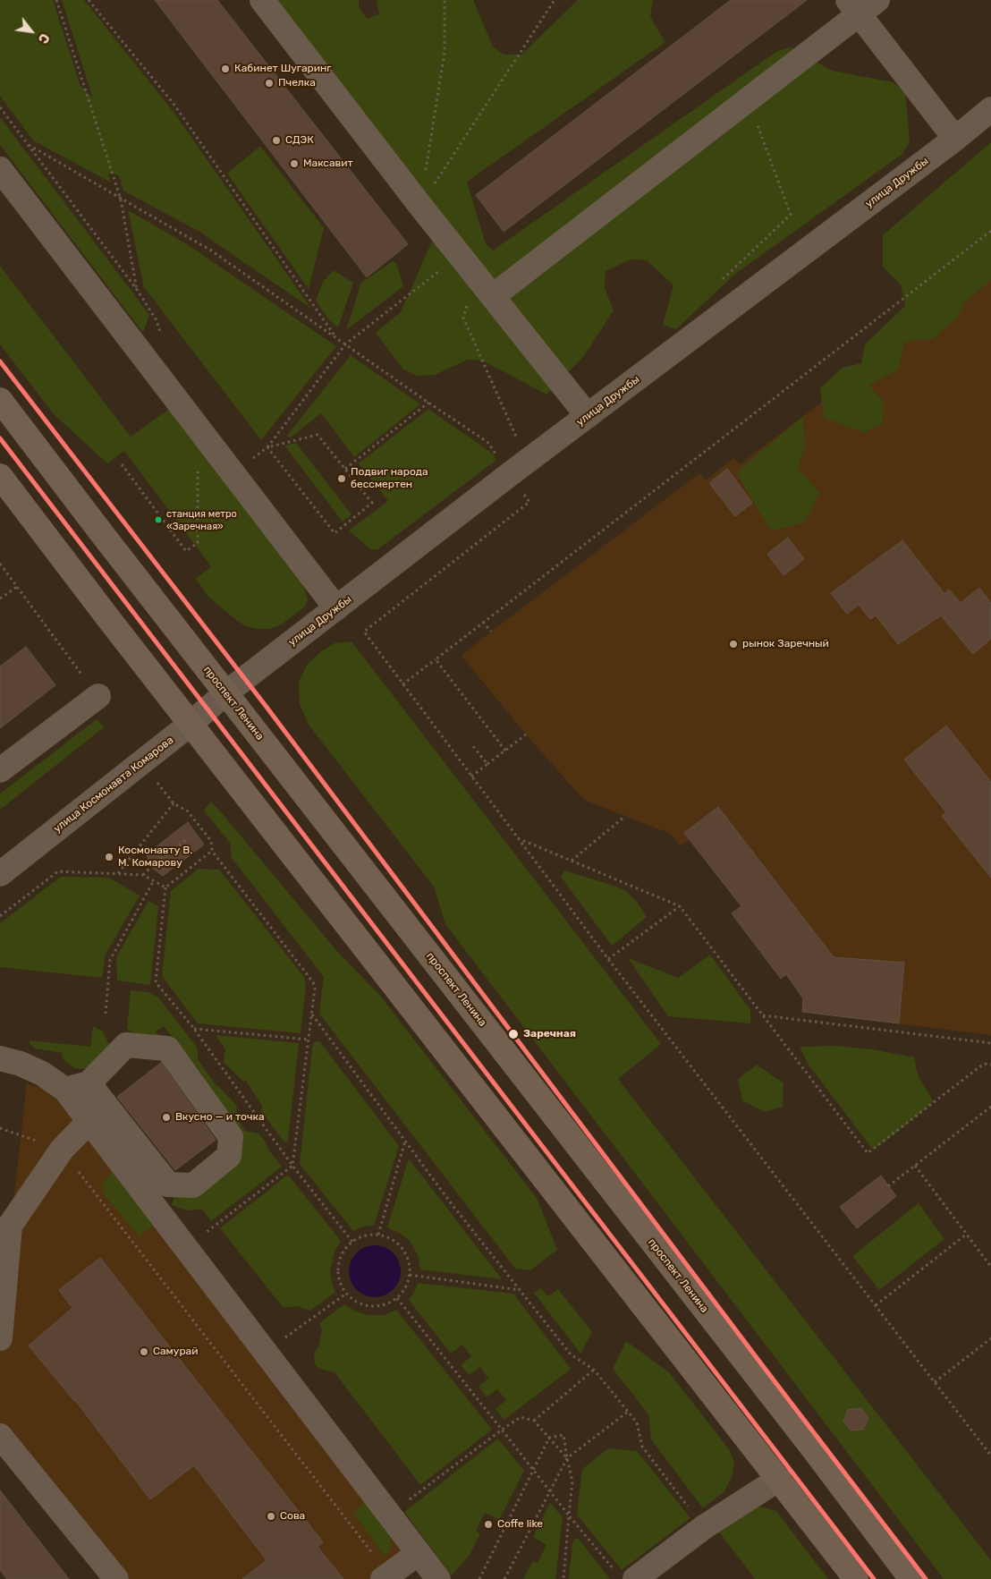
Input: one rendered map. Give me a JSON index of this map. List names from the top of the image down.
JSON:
{
  "streets": {
    "main road": ["проспект Ленина"],
    "street": ["улица Дружбы", "улица Космонавта Комарова"]
  },
  "crossings": [
    ["улица Дружбы", "проспект Ленина"],
    ["улица Дружбы", "улица Космонавта Комарова"],
    ["проспект Ленина", "улица Космонавта Комарова"]
  ],
  "places": [
    "Кабинет Шугаринг",
    "Пчелка",
    "СДЭК",
    "Максавит",
    "Подвиг народа бессмертен",
    "станция метро «Заречная»",
    "рынок Заречный",
    "Космонавту В. М. Комарову",
    "Заречная",
    "Вкусно — и точка",
    "Самурай",
    "Сова",
    "Coffe like"
  ],
  "north": "bottom right"
}
